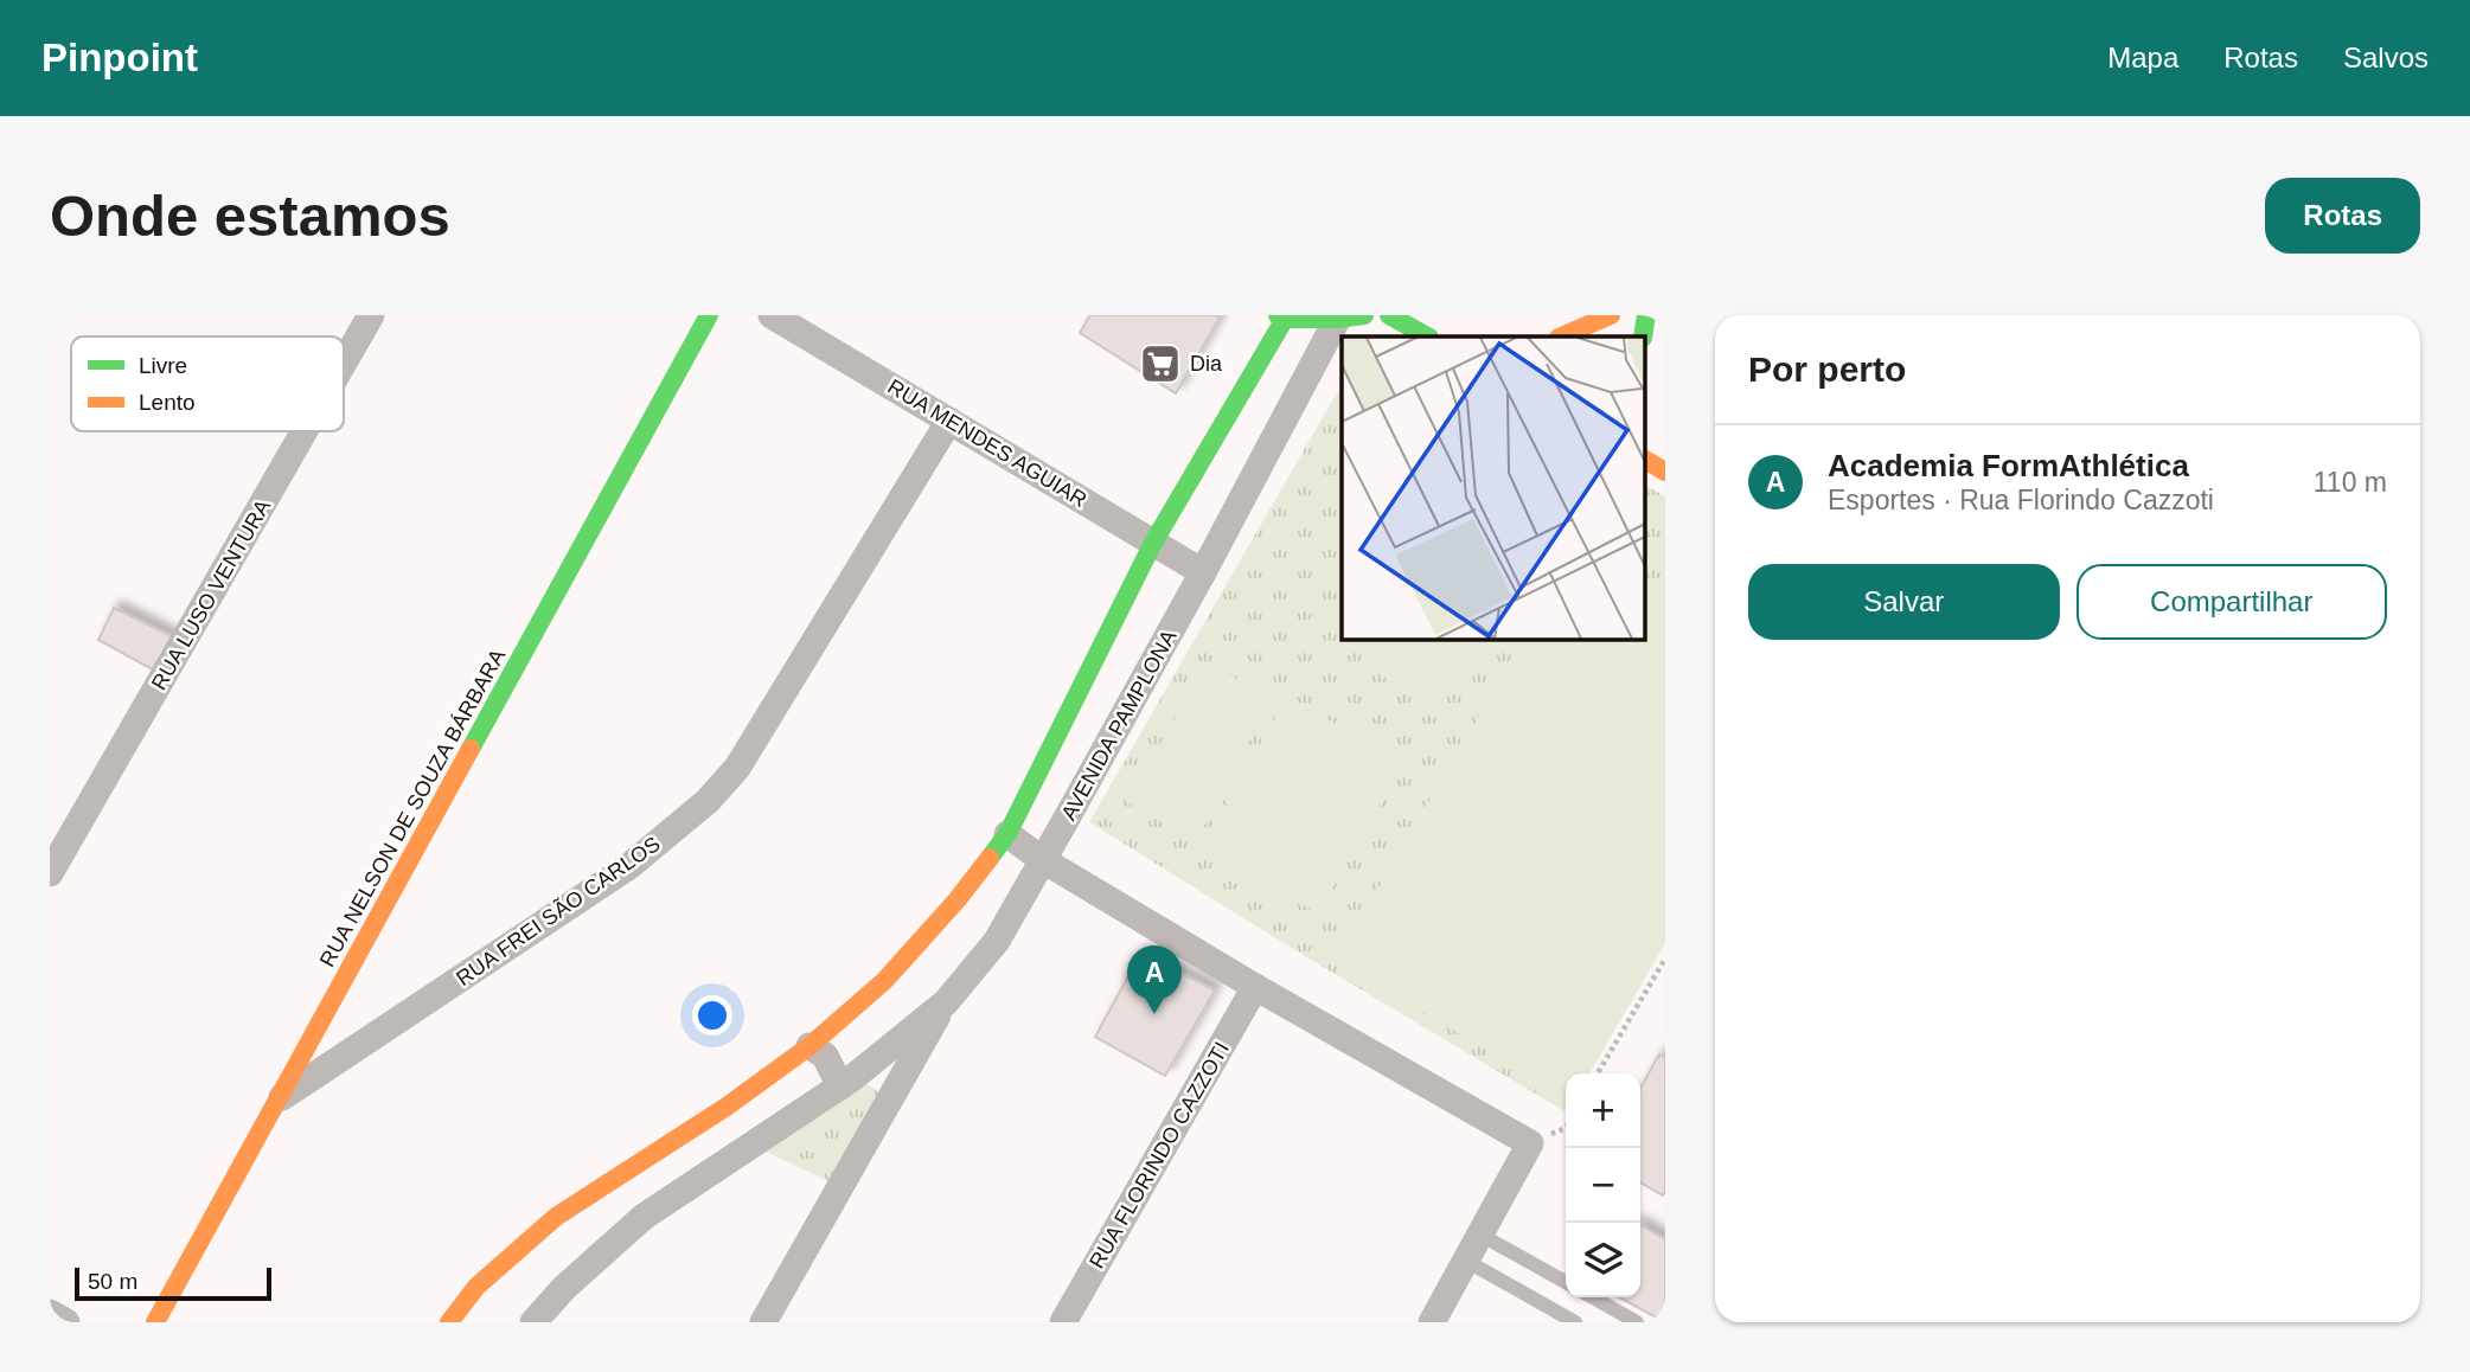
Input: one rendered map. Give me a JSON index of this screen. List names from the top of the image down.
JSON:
{
  "streets": {
    "street": [
      "RUA MENDES AGUIAR",
      "RUA LUSO VENTURA",
      "AVENIDA PAMPLONA",
      "RUA NELSON DE SOUZA BÁRBARA",
      "RUA FREI SÃO CARLOS",
      "RUA FLORINDO CAZZOTI"
    ]
  },
  "crossings": [
    ["RUA MENDES AGUIAR", "AVENIDA PAMPLONA"],
    ["RUA MENDES AGUIAR", "RUA FREI SÃO CARLOS"],
    ["RUA NELSON DE SOUZA BÁRBARA", "RUA FREI SÃO CARLOS"]
  ],
  "places": {
    "supermarket": ["Dia"]
  },
  "legend": ["Livre", "Lento"],
  "scale_bar": "50 m",
  "page": {
    "header": "Pinpoint",
    "nav": ["Mapa", "Rotas", "Salvos"],
    "buttons": [
      "Rotas",
      ["Salvar", "Compartilhar"]
    ],
    "title": "Onde estamos",
    "heading": "Por perto",
    "list": [
      {
        "mark": "A",
        "name": "Academia FormAthlética",
        "note": "Esportes · Rua Florindo Cazzoti",
        "value": "110 m"
      }
    ],
    "pins": "A",
    "map_buttons": ["+", "−"],
    "scale": "50 m"
  }
}
